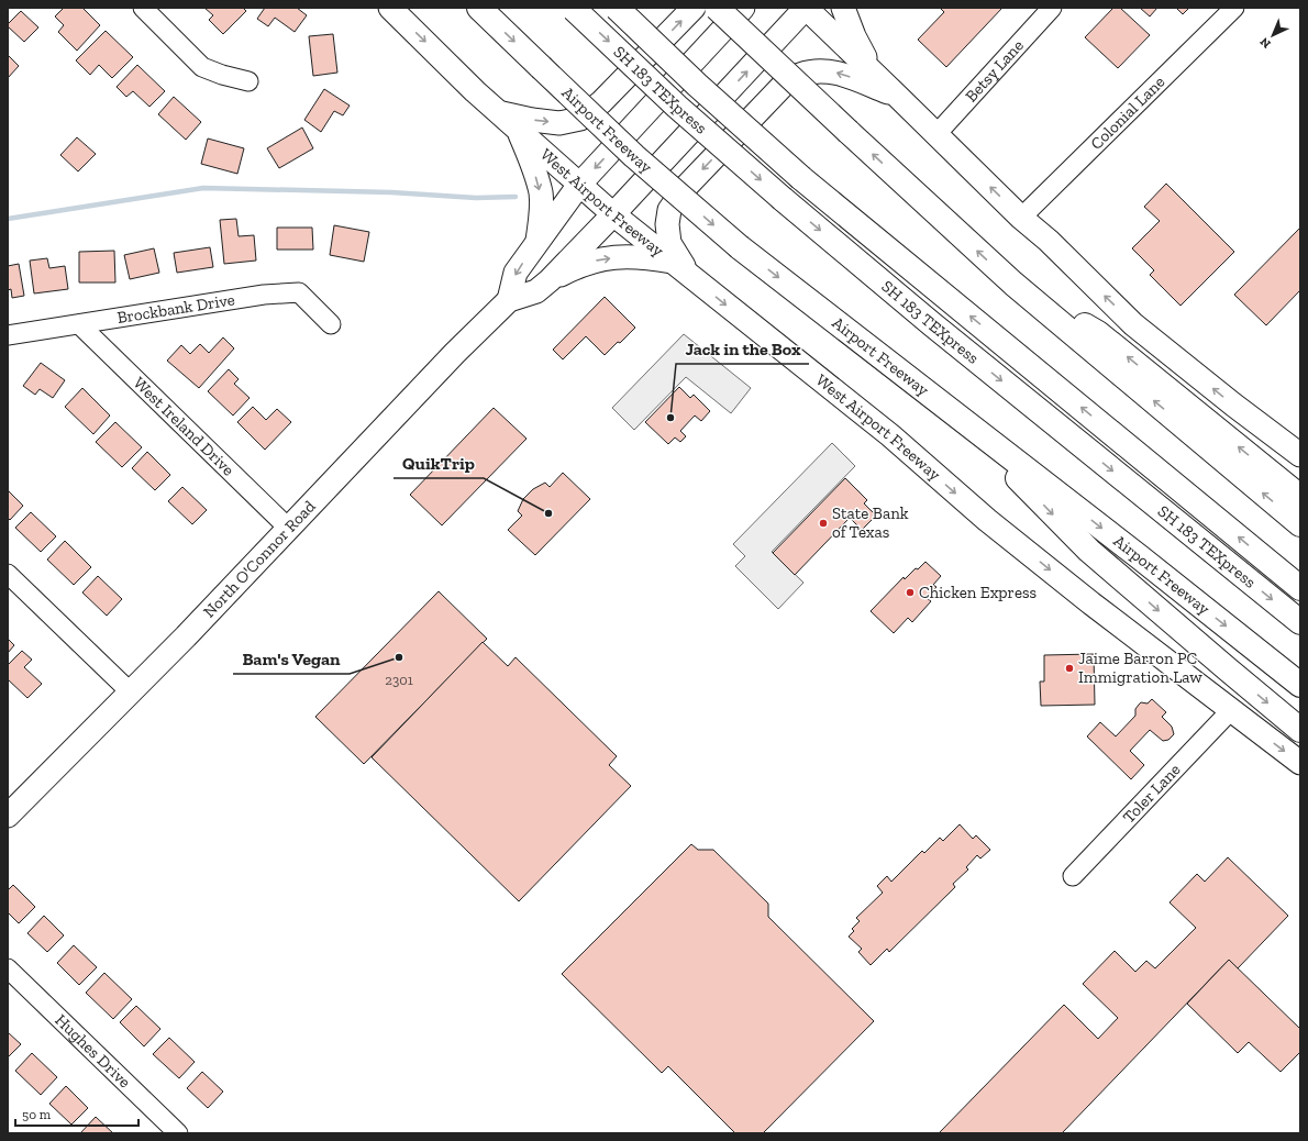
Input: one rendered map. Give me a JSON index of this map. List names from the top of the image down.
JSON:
{
  "streets": {
    "highway": ["SH 183 TEXpress", "Airport Freeway"],
    "main road": ["West Airport Freeway", "North O'Connor Road"],
    "street": [
      "Betsy Lane",
      "Colonial Lane",
      "Brockbank Drive",
      "West Ireland Drive",
      "Toler Lane",
      "Hughes Drive"
    ]
  },
  "crossings": [
    ["West Airport Freeway", "North O'Connor Road"],
    ["West Airport Freeway", "Toler Lane"],
    ["Brockbank Drive", "West Ireland Drive"],
    ["West Ireland Drive", "North O'Connor Road"]
  ],
  "one_way": ["West Airport Freeway"],
  "places": [
    "Jack in the Box",
    "QuikTrip",
    "State Bank of Texas",
    "Chicken Express",
    "Bam's Vegan",
    "Jaime Barron PC Immigration Law"
  ],
  "house_numbers": ["2301"],
  "scale_bar": "50 m",
  "north": "bottom left"
}
